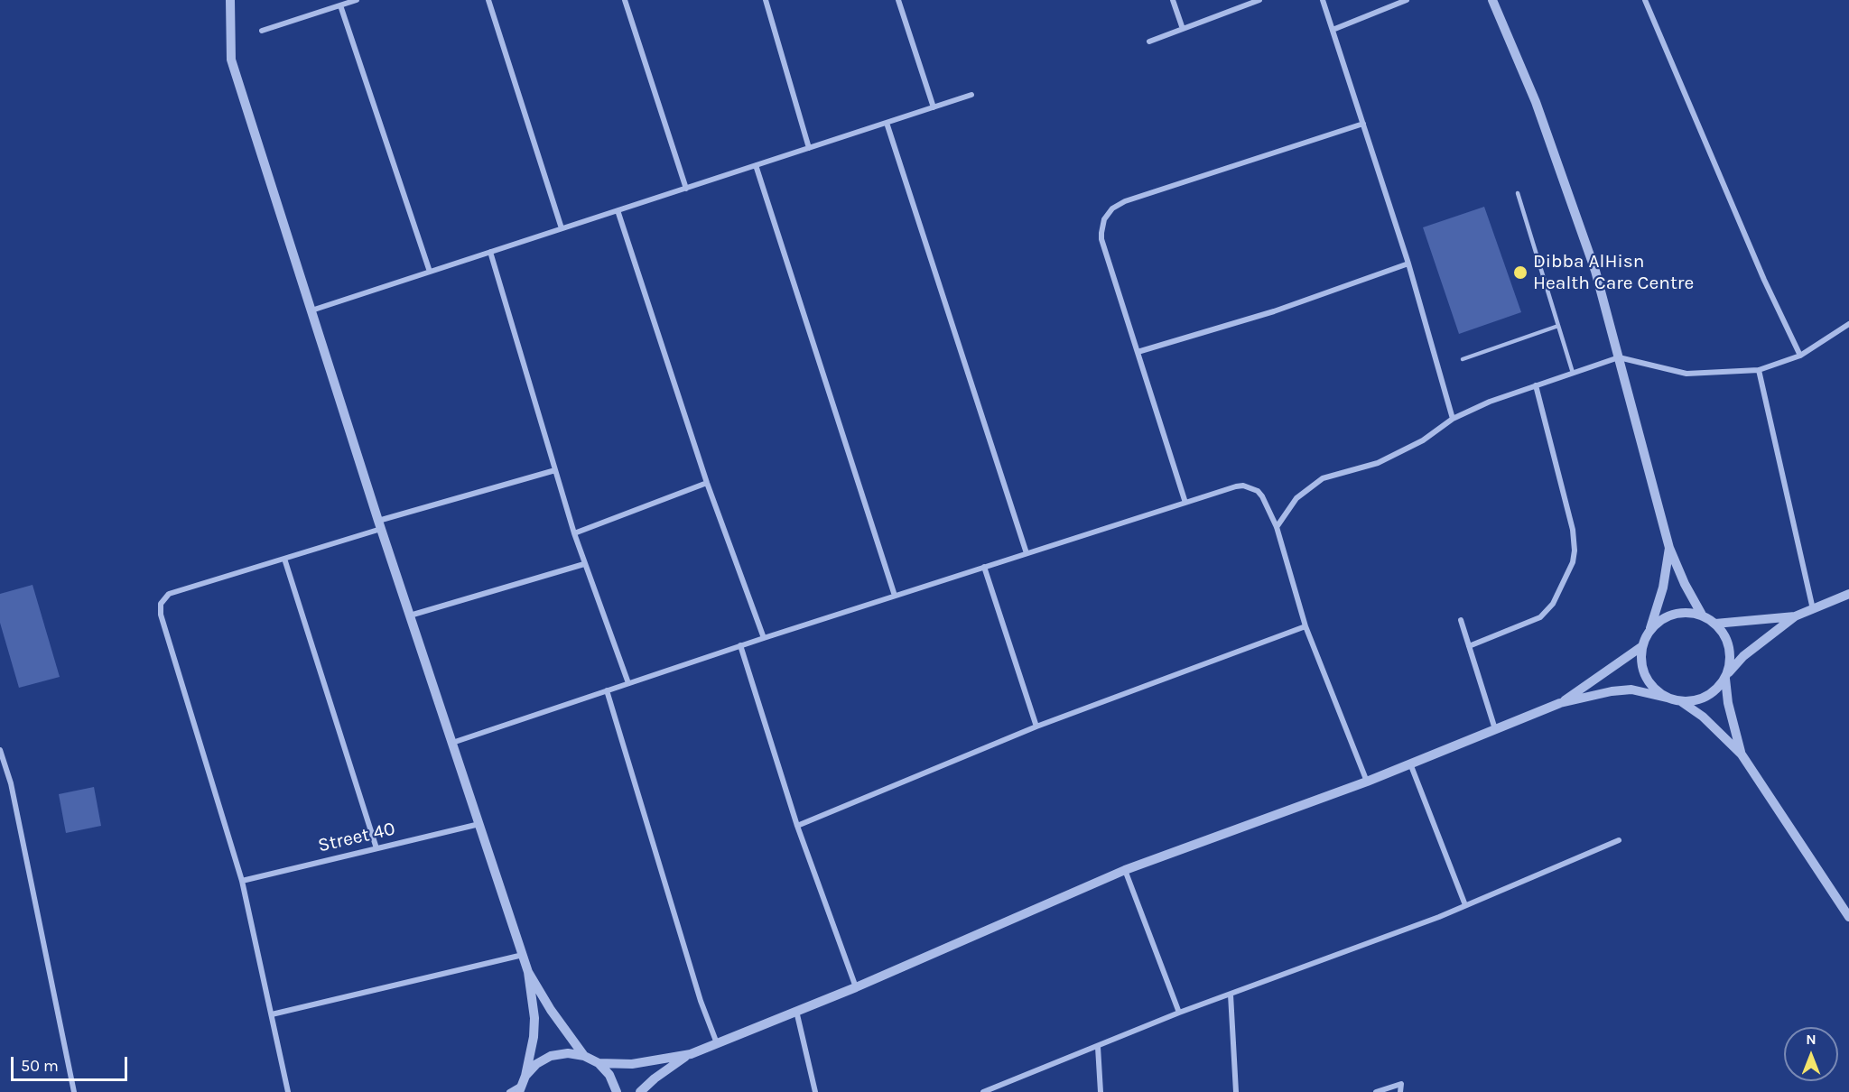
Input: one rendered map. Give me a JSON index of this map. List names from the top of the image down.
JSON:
{
  "streets": {
    "street": ["Street 40"]
  },
  "places": ["Dibba AlHisn Health Care Centre"],
  "scale_bar": "50 m",
  "north": "top"
}
